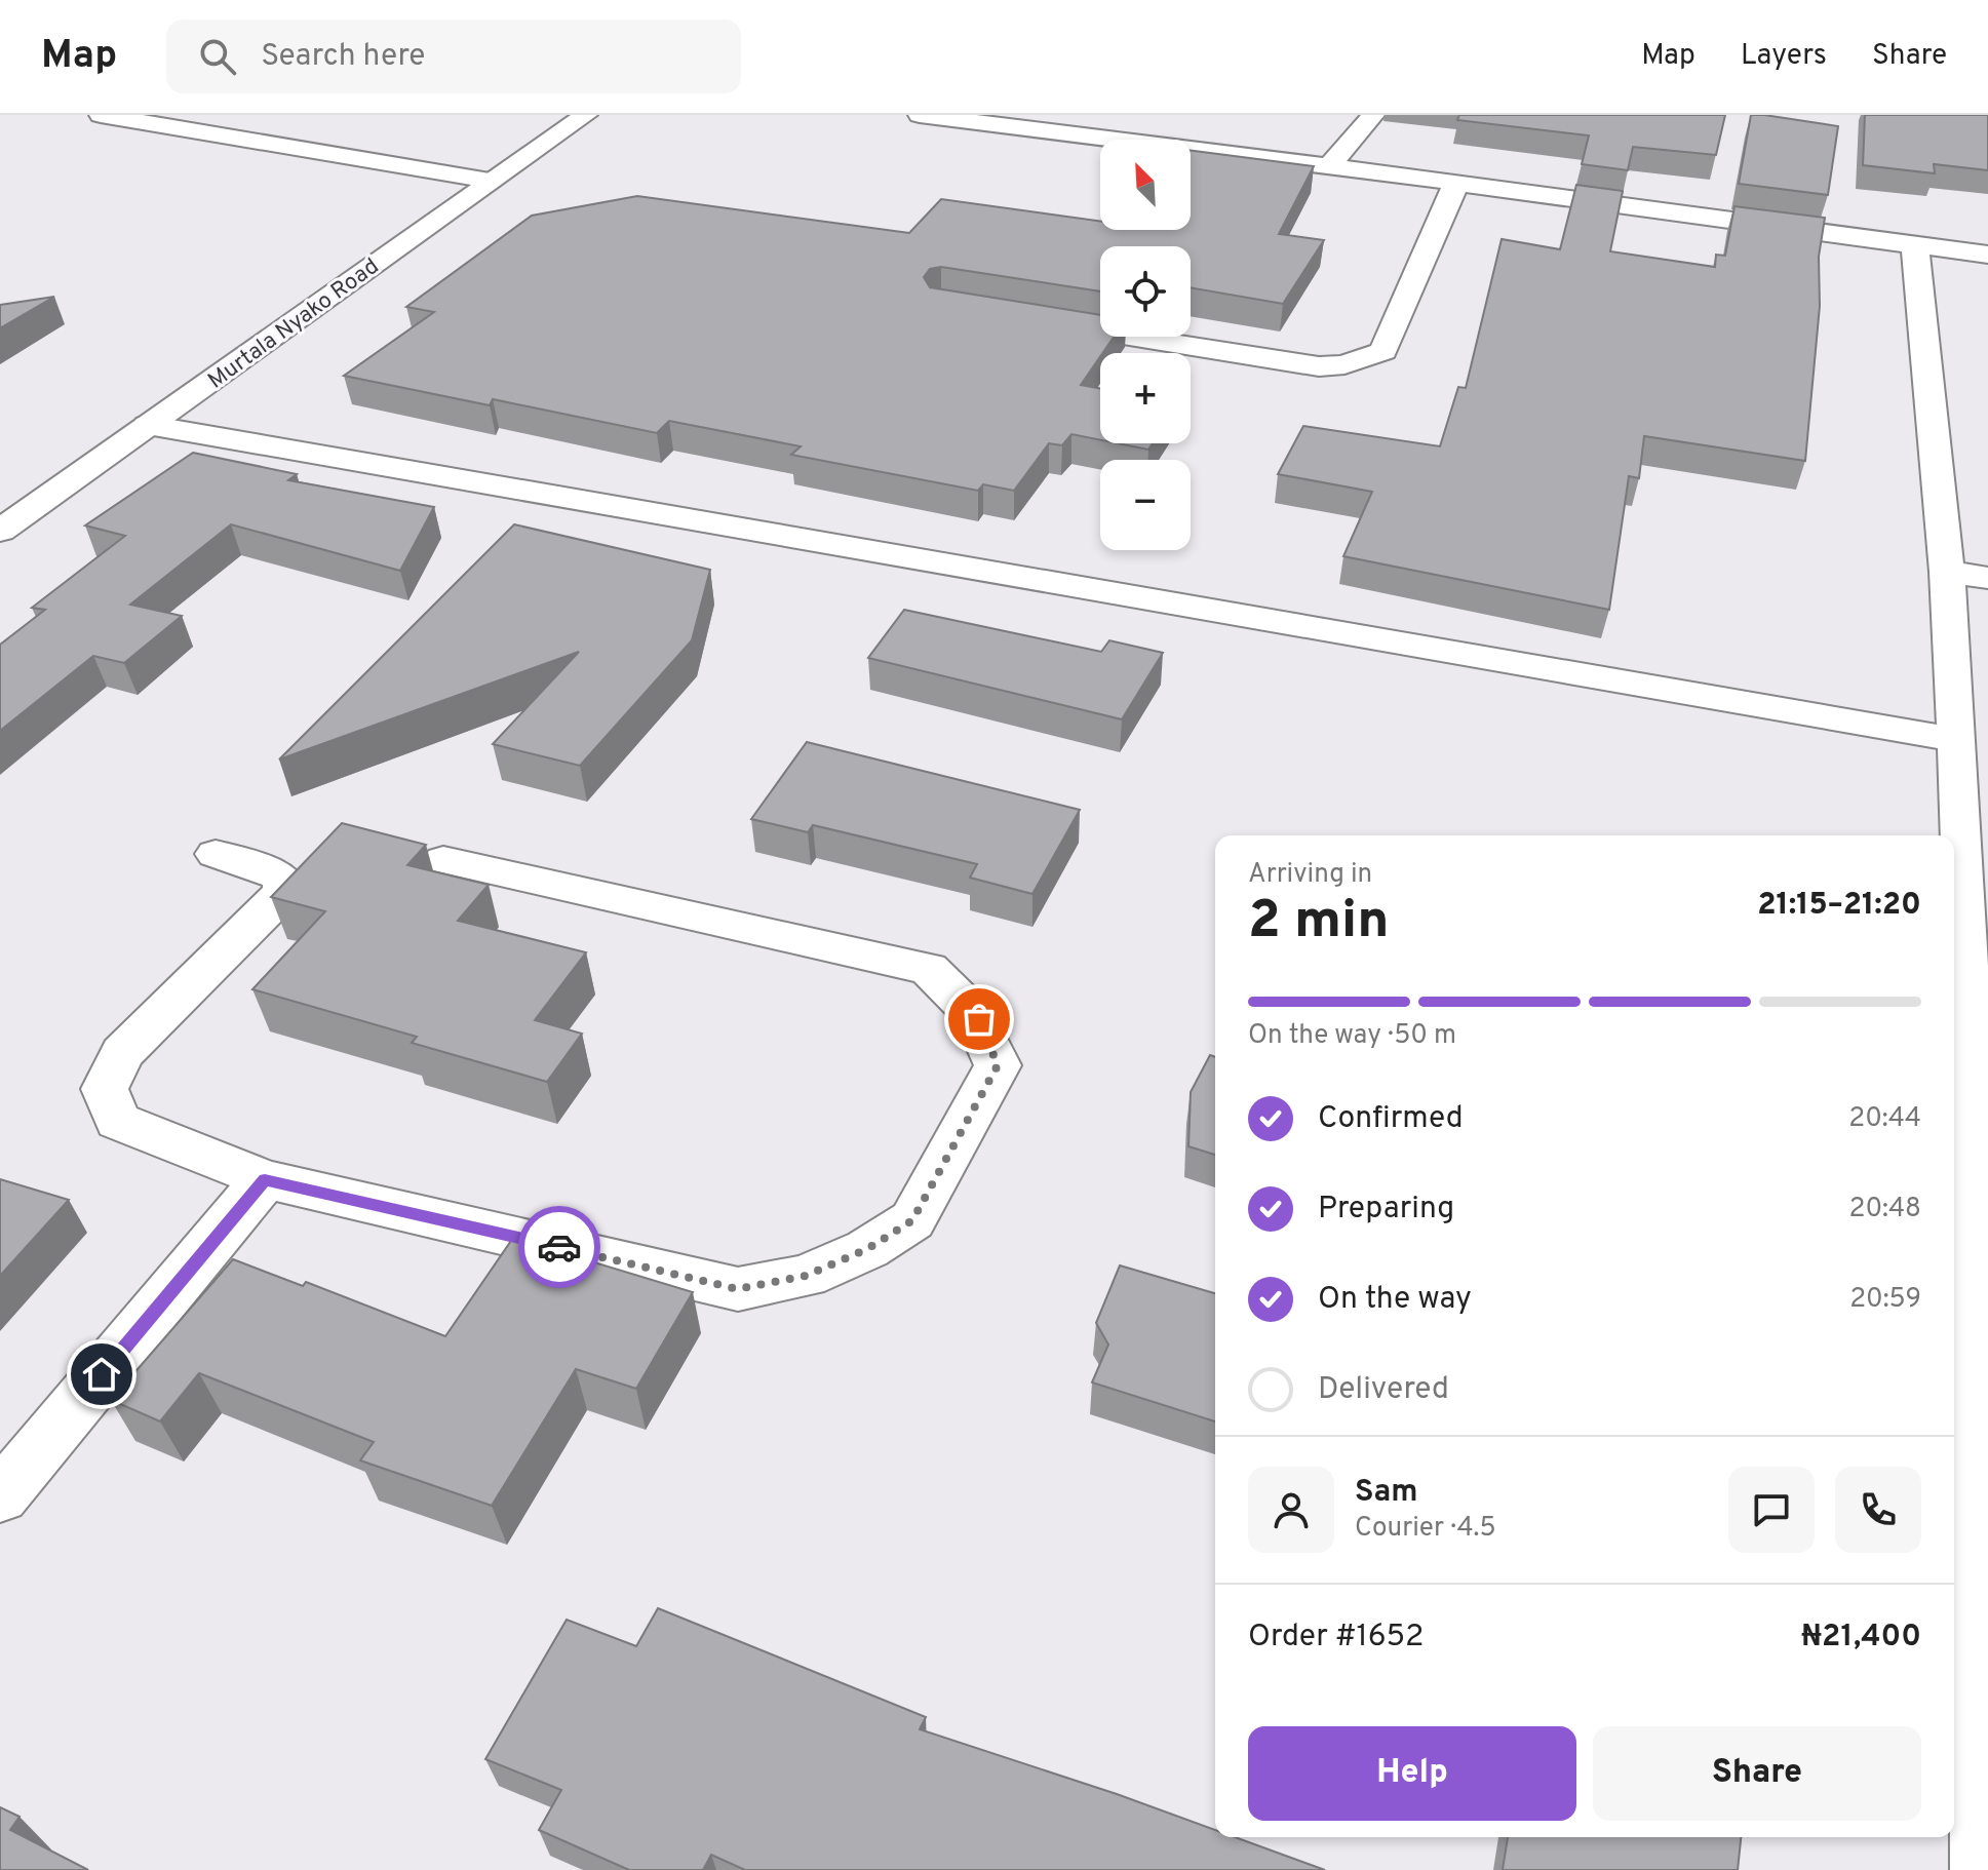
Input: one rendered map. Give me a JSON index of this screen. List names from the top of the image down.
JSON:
{
  "streets": {
    "street": ["Murtala Nyako Road"]
  },
  "north": "top left",
  "page": {
    "header": "Map",
    "search": "Search here",
    "nav": ["Map", "Layers", "Share"],
    "map_buttons": ["+", "−"],
    "heading": ["2 min", "Arriving in", "21:15–21:20"],
    "panel": [
      "Sam",
      "Courier · 4.5",
      "Order #1652",
      "₦21,400"
    ],
    "bar": "On the way · 50 m",
    "list": [
      ["Confirmed", "20:44"],
      ["Preparing", "20:48"],
      ["On the way", "20:59"],
      "Delivered"
    ],
    "buttons": ["Help", "Share"]
  }
}
